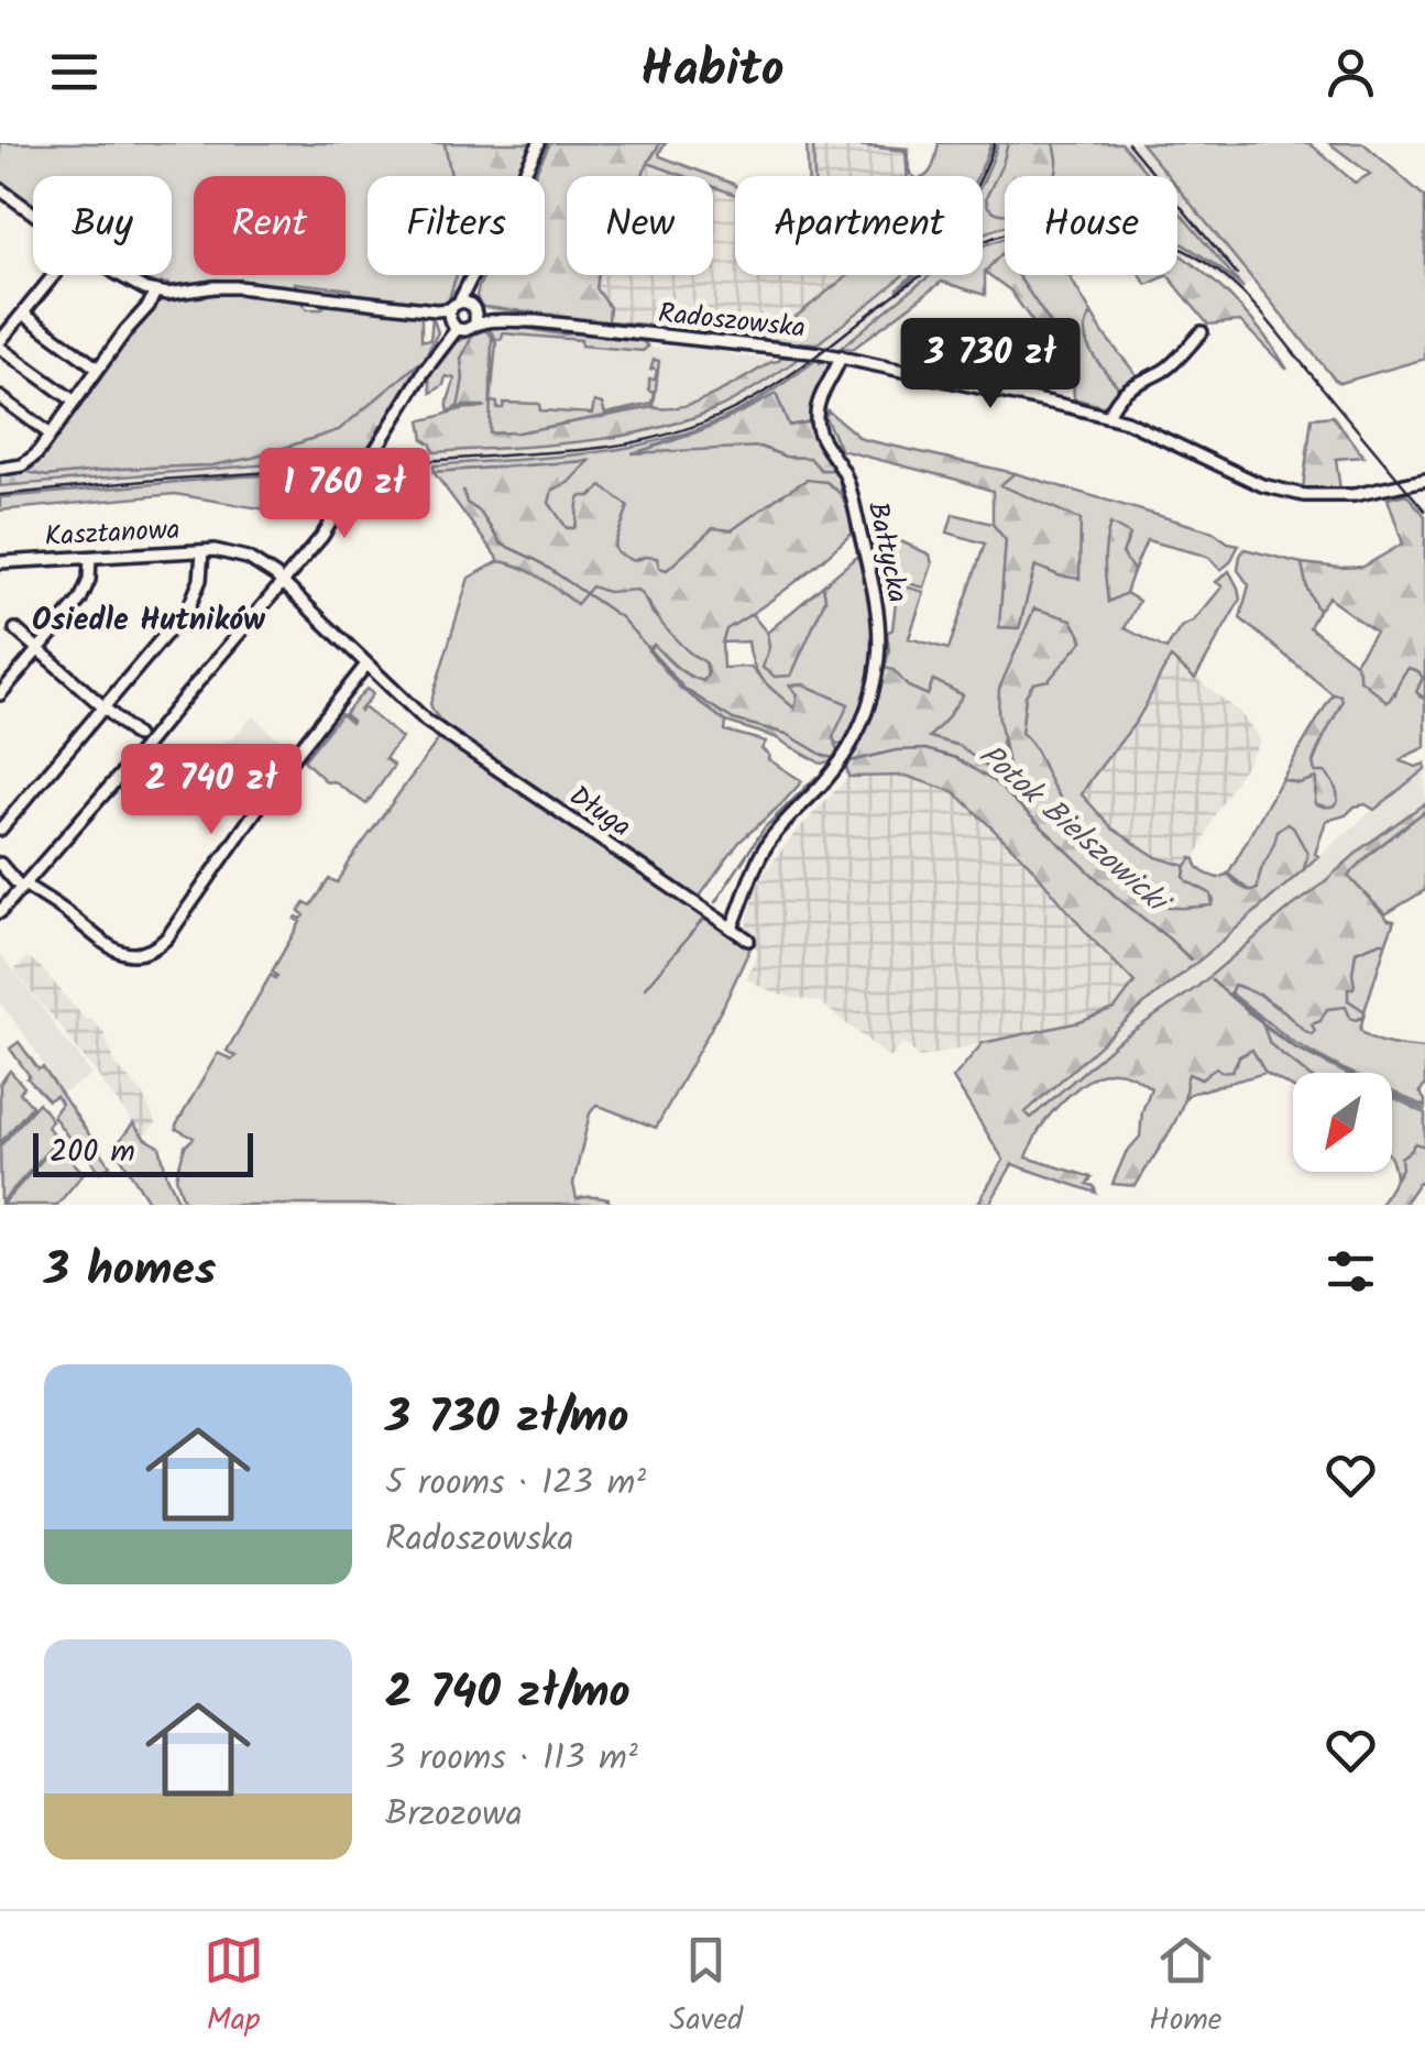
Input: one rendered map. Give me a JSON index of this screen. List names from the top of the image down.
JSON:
{
  "streets": {
    "street": [
      "Radoszowska",
      "Kasztanowa",
      "Bałtycka",
      "Długa"
    ]
  },
  "crossings": [
    ["Radoszowska", "Bałtycka"],
    ["Kasztanowa", "Długa"],
    ["Bałtycka", "Długa"]
  ],
  "districts": ["Osiedle Hutników"],
  "water": ["Potok Bielszowicki"],
  "scale_bar": "200 m",
  "north": "bottom left",
  "page": {
    "header": "Habito",
    "chip": [
      "Buy",
      "Rent",
      "Filters",
      "New",
      "Apartment",
      "House"
    ],
    "price": ["3 730 zł", "1 760 zł", "2 740 zł"],
    "scale": "200 m",
    "heading": "3 homes",
    "list": [
      {
        "name": "3 730 zł/mo",
        "note": "5 rooms · 123 m² · Radoszowska"
      },
      {
        "name": "2 740 zł/mo",
        "note": "3 rooms · 113 m² · Brzozowa"
      }
    ],
    "tabs": ["Map", "Saved", "Home"]
  }
}
